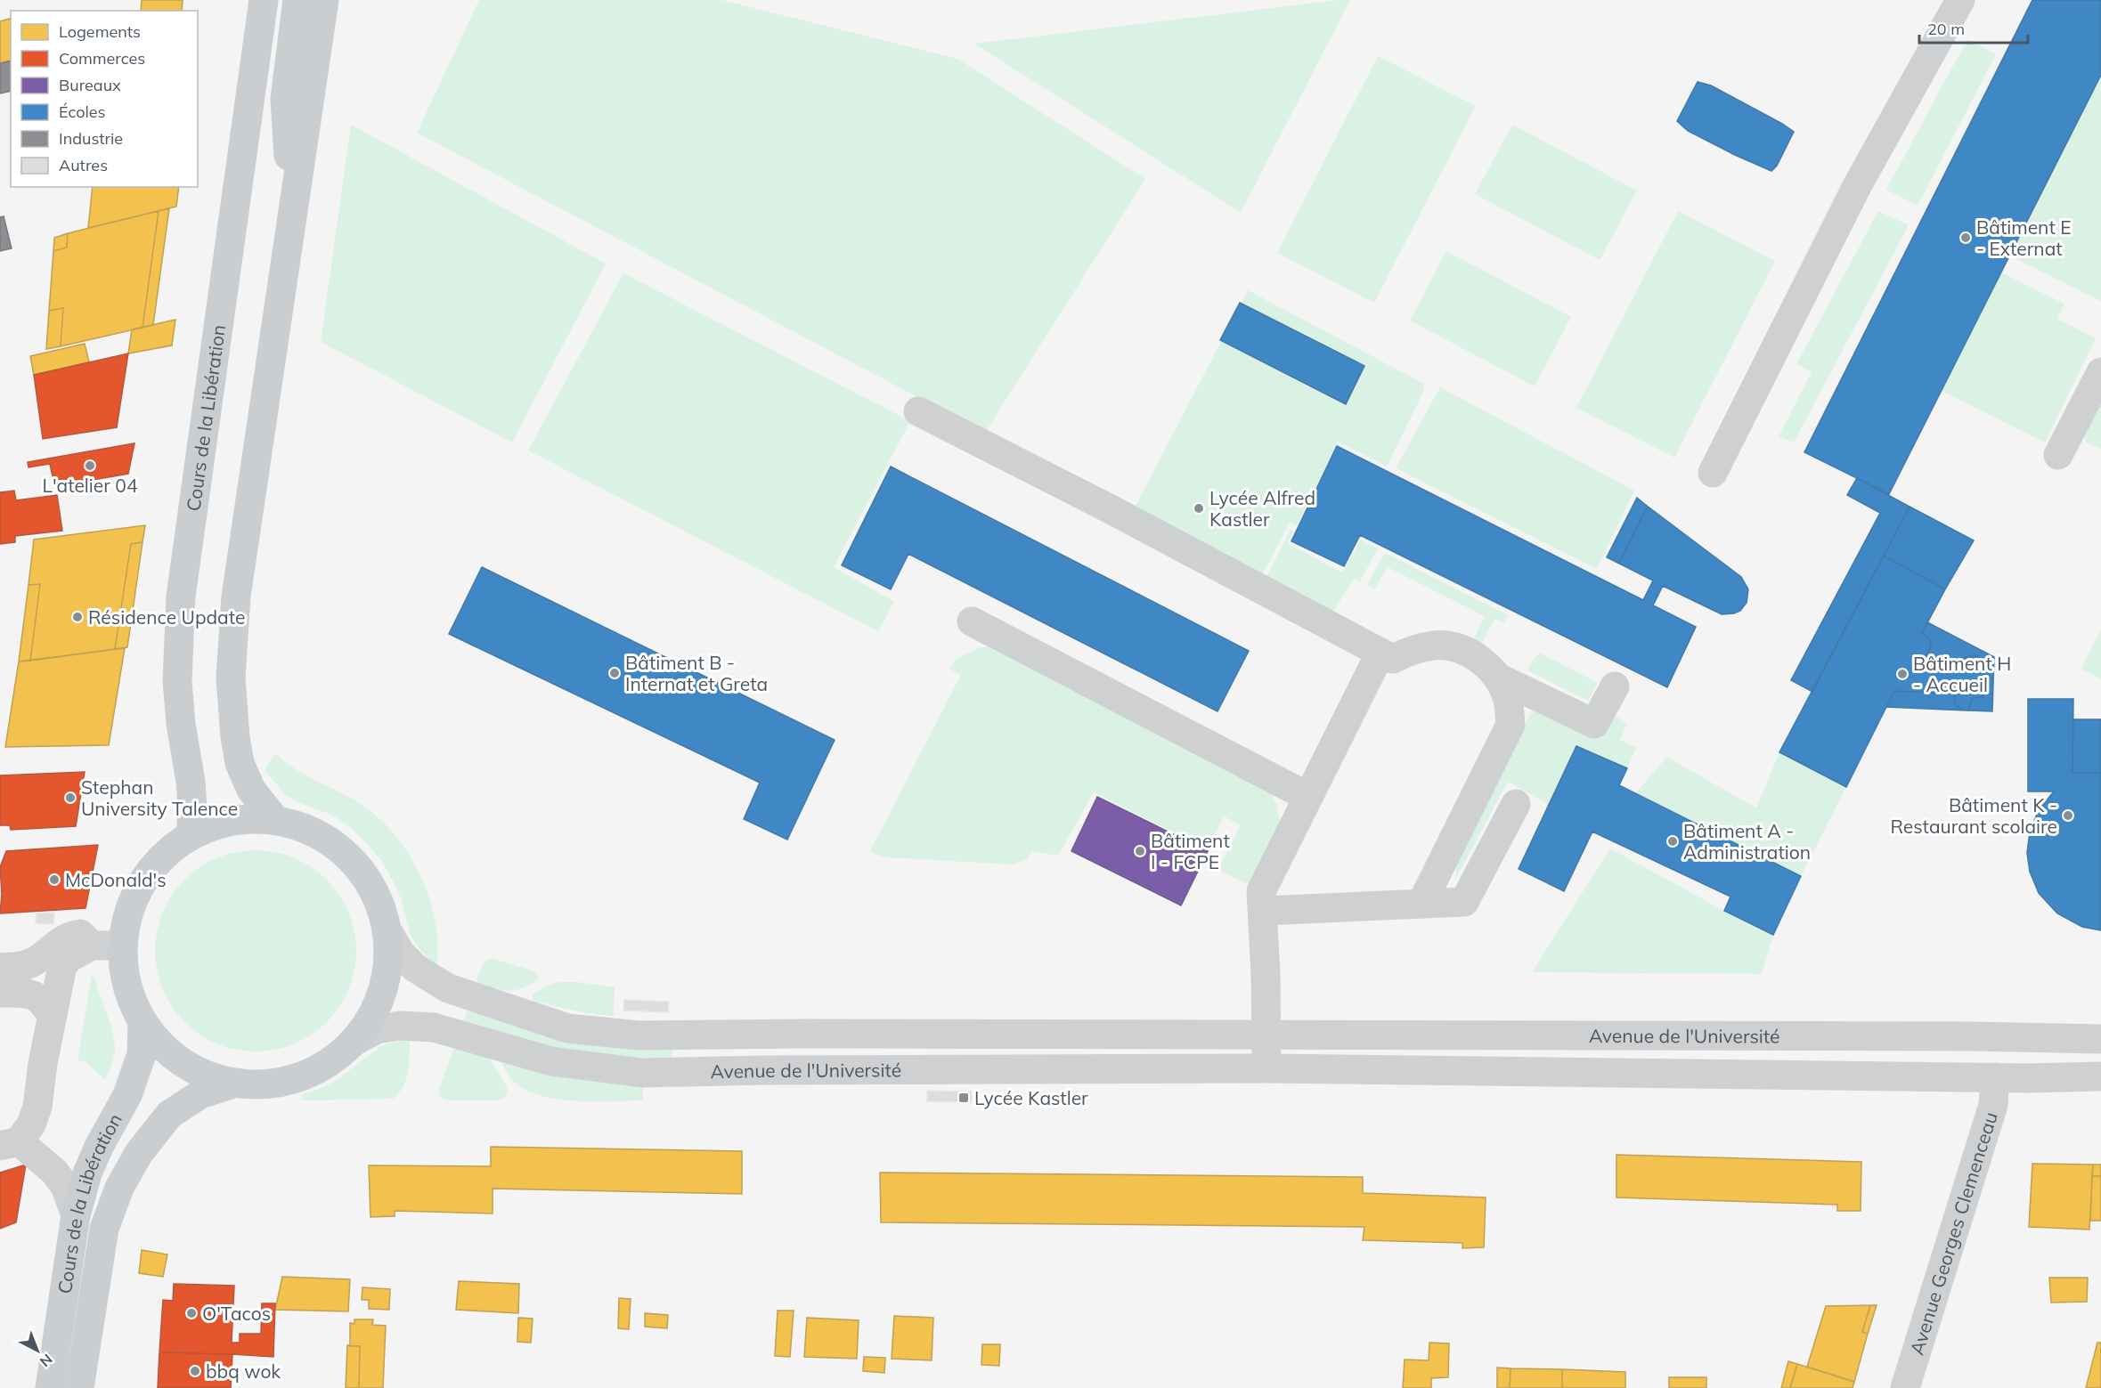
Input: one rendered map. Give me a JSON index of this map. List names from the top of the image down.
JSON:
{
  "streets": {
    "main road": ["Cours de la Libération"],
    "street": ["Avenue de l'Université", "Avenue Georges Clemenceau"]
  },
  "crossings": [
    ["Avenue de l'Université", "Avenue Georges Clemenceau"]
  ],
  "places": {
    "other": [
      "Bâtiment E - Externat",
      "L'atelier 04",
      "Lycée Alfred Kastler",
      "Résidence Update",
      "Bâtiment B - Internat et Greta",
      "Bâtiment H - Accueil",
      "Stephan University Talence",
      "Bâtiment K - Restaurant scolaire",
      "Bâtiment A - Administration",
      "Bâtiment I - FCPE",
      "McDonald's",
      "O'Tacos",
      "bbq wok"
    ],
    "transit": ["Lycée Kastler"]
  },
  "legend": [
    "Logements",
    "Commerces",
    "Bureaux",
    "Écoles",
    "Industrie",
    "Autres"
  ],
  "scale_bar": "20 m",
  "north": "bottom right"
}
